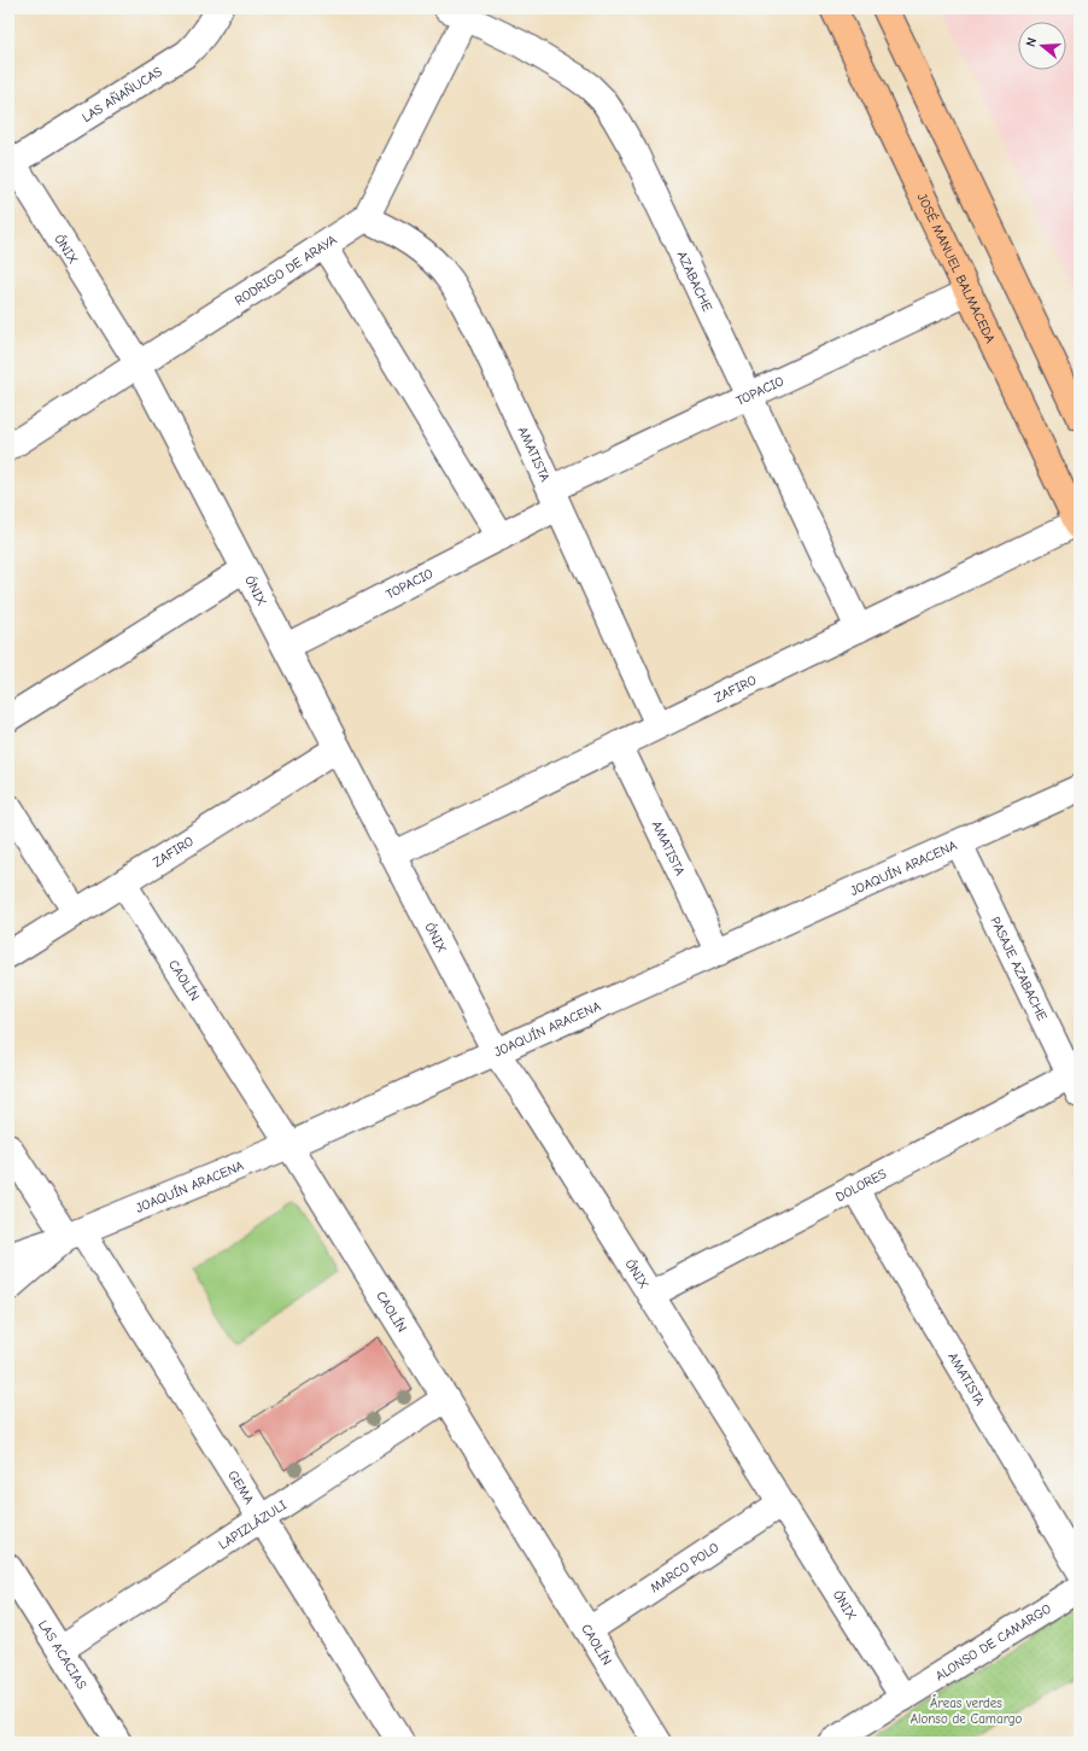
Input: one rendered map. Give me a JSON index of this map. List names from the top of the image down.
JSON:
{
  "streets": {
    "main road": ["JOSÉ MANUEL BALMACEDA"],
    "street": [
      "LAS AÑAÑUCAS",
      "ÓNIX",
      "RODRIGO DE ARAYA",
      "AZABACHE",
      "TOPACIO",
      "AMATISTA",
      "ZAFIRO",
      "JOAQUÍN ARACENA",
      "PASAJE AZABACHE",
      "CAOLÍN",
      "DOLORES",
      "GEMA",
      "LAPIZLÁZULI",
      "MARCO POLO",
      "ALONSO DE CAMARGO",
      "LAS ACACIAS"
    ]
  },
  "crossings": [
    ["LAS AÑAÑUCAS", "ÓNIX"],
    ["ÓNIX", "RODRIGO DE ARAYA"],
    ["ÓNIX", "TOPACIO"],
    ["ÓNIX", "ZAFIRO"],
    ["ÓNIX", "JOAQUÍN ARACENA"],
    ["ÓNIX", "DOLORES"],
    ["ÓNIX", "MARCO POLO"],
    ["ÓNIX", "ALONSO DE CAMARGO"],
    ["JOSÉ MANUEL BALMACEDA", "TOPACIO"],
    ["JOSÉ MANUEL BALMACEDA", "ZAFIRO"],
    ["RODRIGO DE ARAYA", "AMATISTA"],
    ["AZABACHE", "TOPACIO"],
    ["AZABACHE", "ZAFIRO"],
    ["TOPACIO", "AMATISTA"],
    ["AMATISTA", "ZAFIRO"],
    ["AMATISTA", "JOAQUÍN ARACENA"],
    ["AMATISTA", "DOLORES"],
    ["ZAFIRO", "CAOLÍN"],
    ["JOAQUÍN ARACENA", "PASAJE AZABACHE"],
    ["JOAQUÍN ARACENA", "CAOLÍN"],
    ["JOAQUÍN ARACENA", "GEMA"],
    ["PASAJE AZABACHE", "DOLORES"],
    ["CAOLÍN", "LAPIZLÁZULI"],
    ["CAOLÍN", "MARCO POLO"],
    ["GEMA", "LAPIZLÁZULI"],
    ["LAPIZLÁZULI", "LAS ACACIAS"]
  ],
  "parks": ["Áreas verdes Alonso de Camargo"],
  "north": "left"
}
